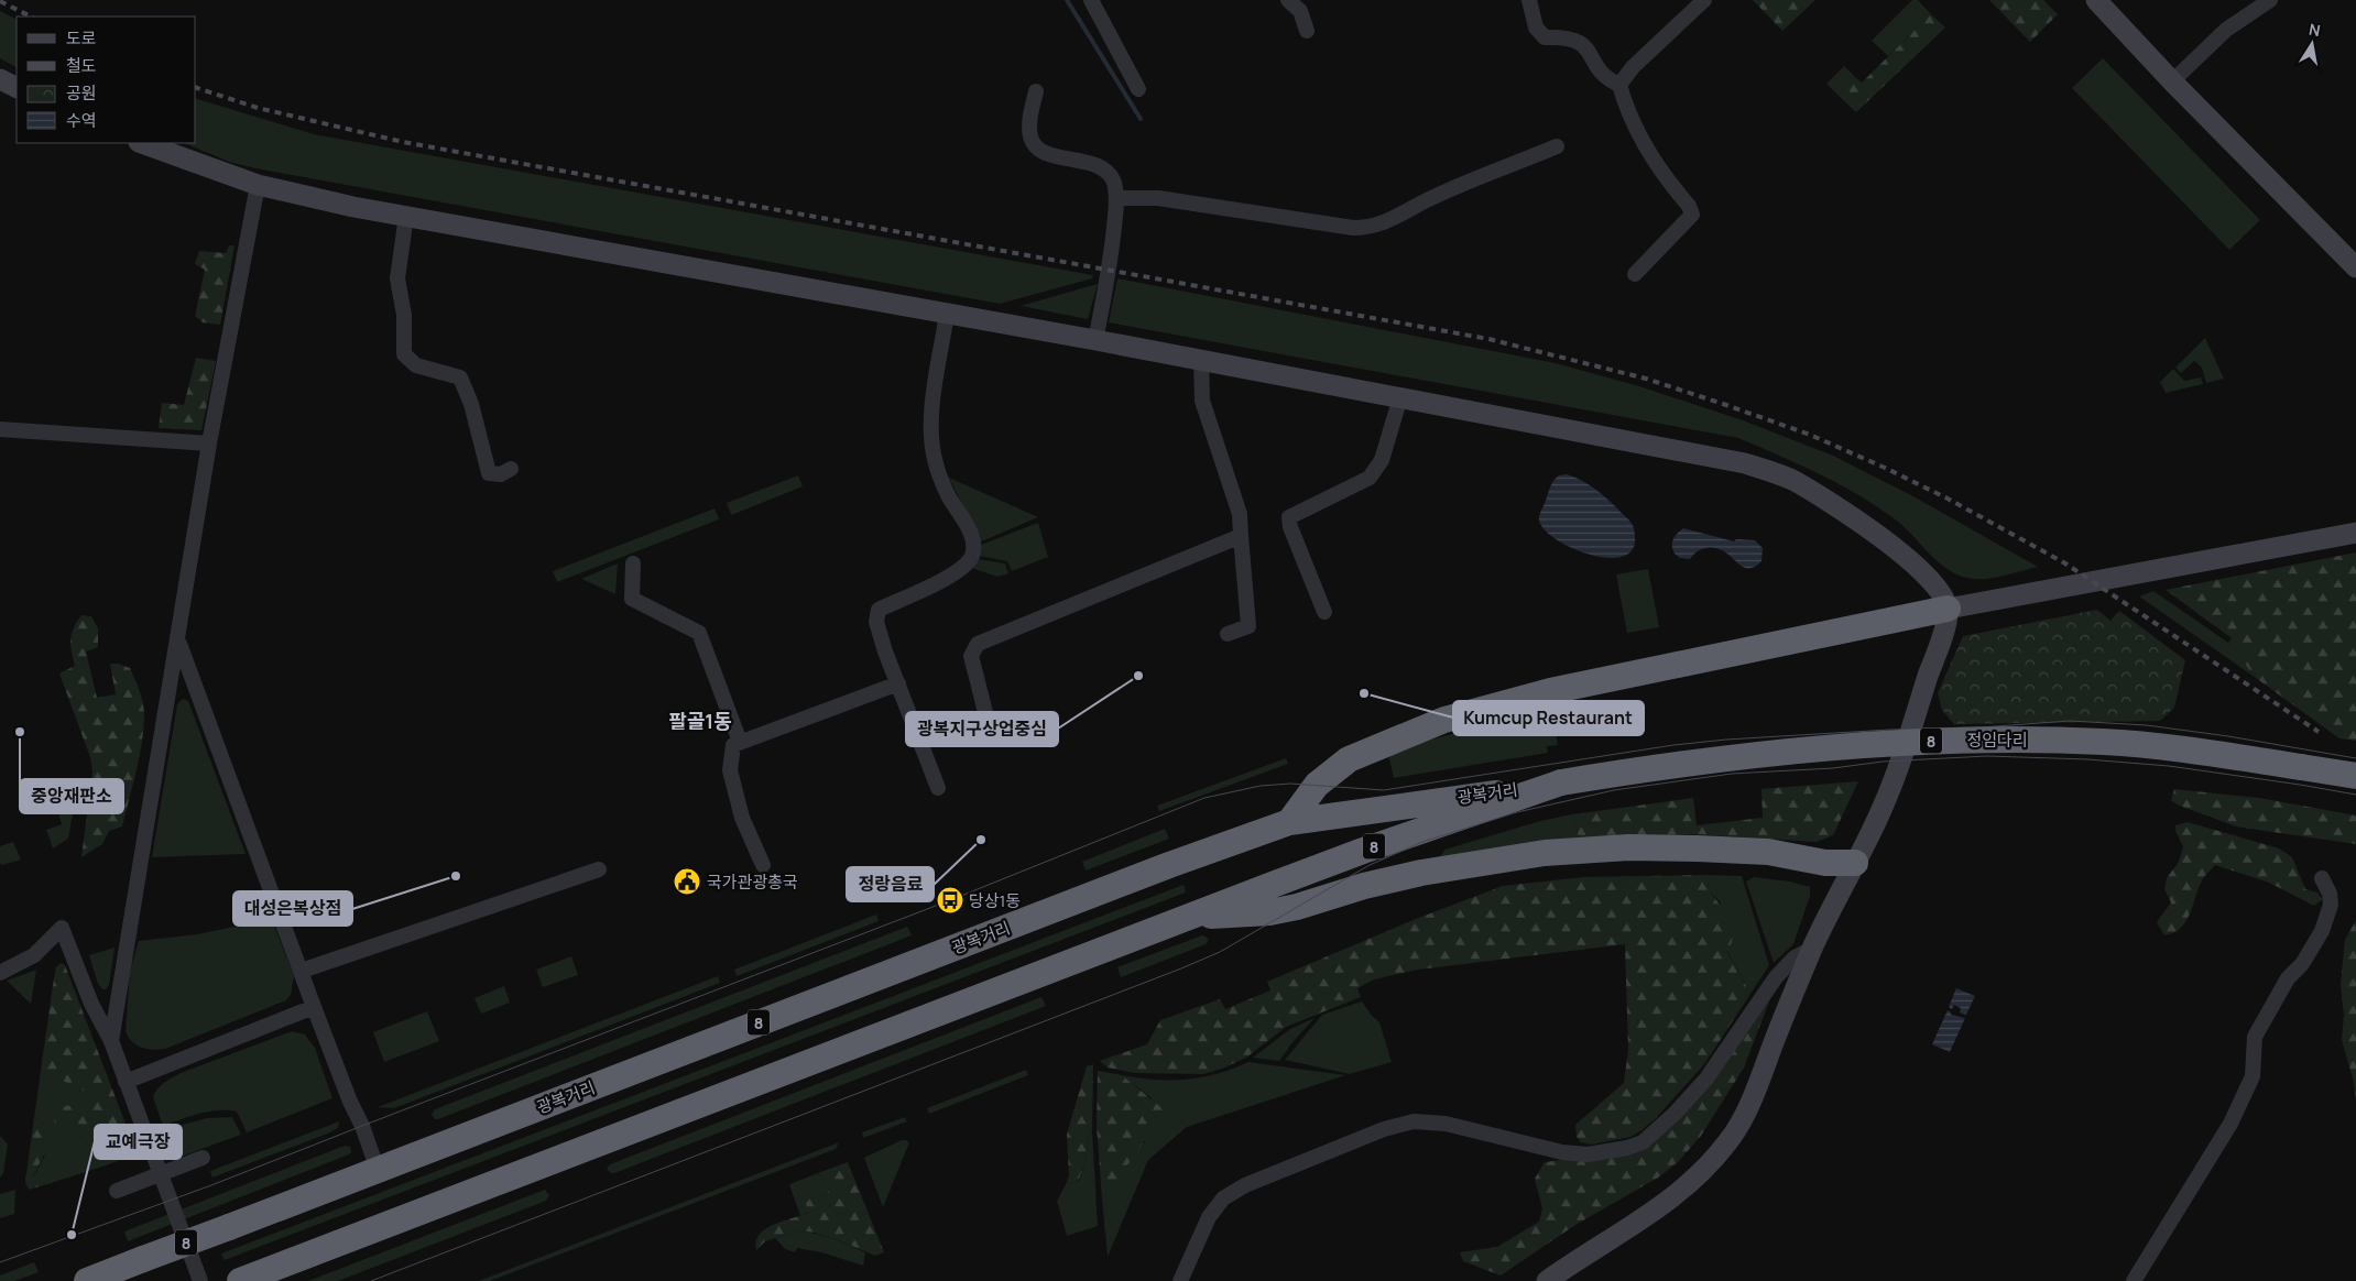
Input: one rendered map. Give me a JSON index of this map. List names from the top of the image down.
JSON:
{
  "streets": {
    "highway": ["정임다리", "8", "광복거리"]
  },
  "crossings": [
    ["정임다리", "광복거리"]
  ],
  "districts": ["팔골1동"],
  "places": {
    "other": [
      "광복지구상업중심",
      "Kumcup Restaurant",
      "중앙재판소",
      "정랑음료",
      "대성은복상점",
      "교예극장"
    ],
    "public building": ["국가관광총국"],
    "bus stop": ["당상1동"]
  },
  "legend": [
    "도로",
    "철도",
    "공원",
    "수역"
  ],
  "north": "top"
}
